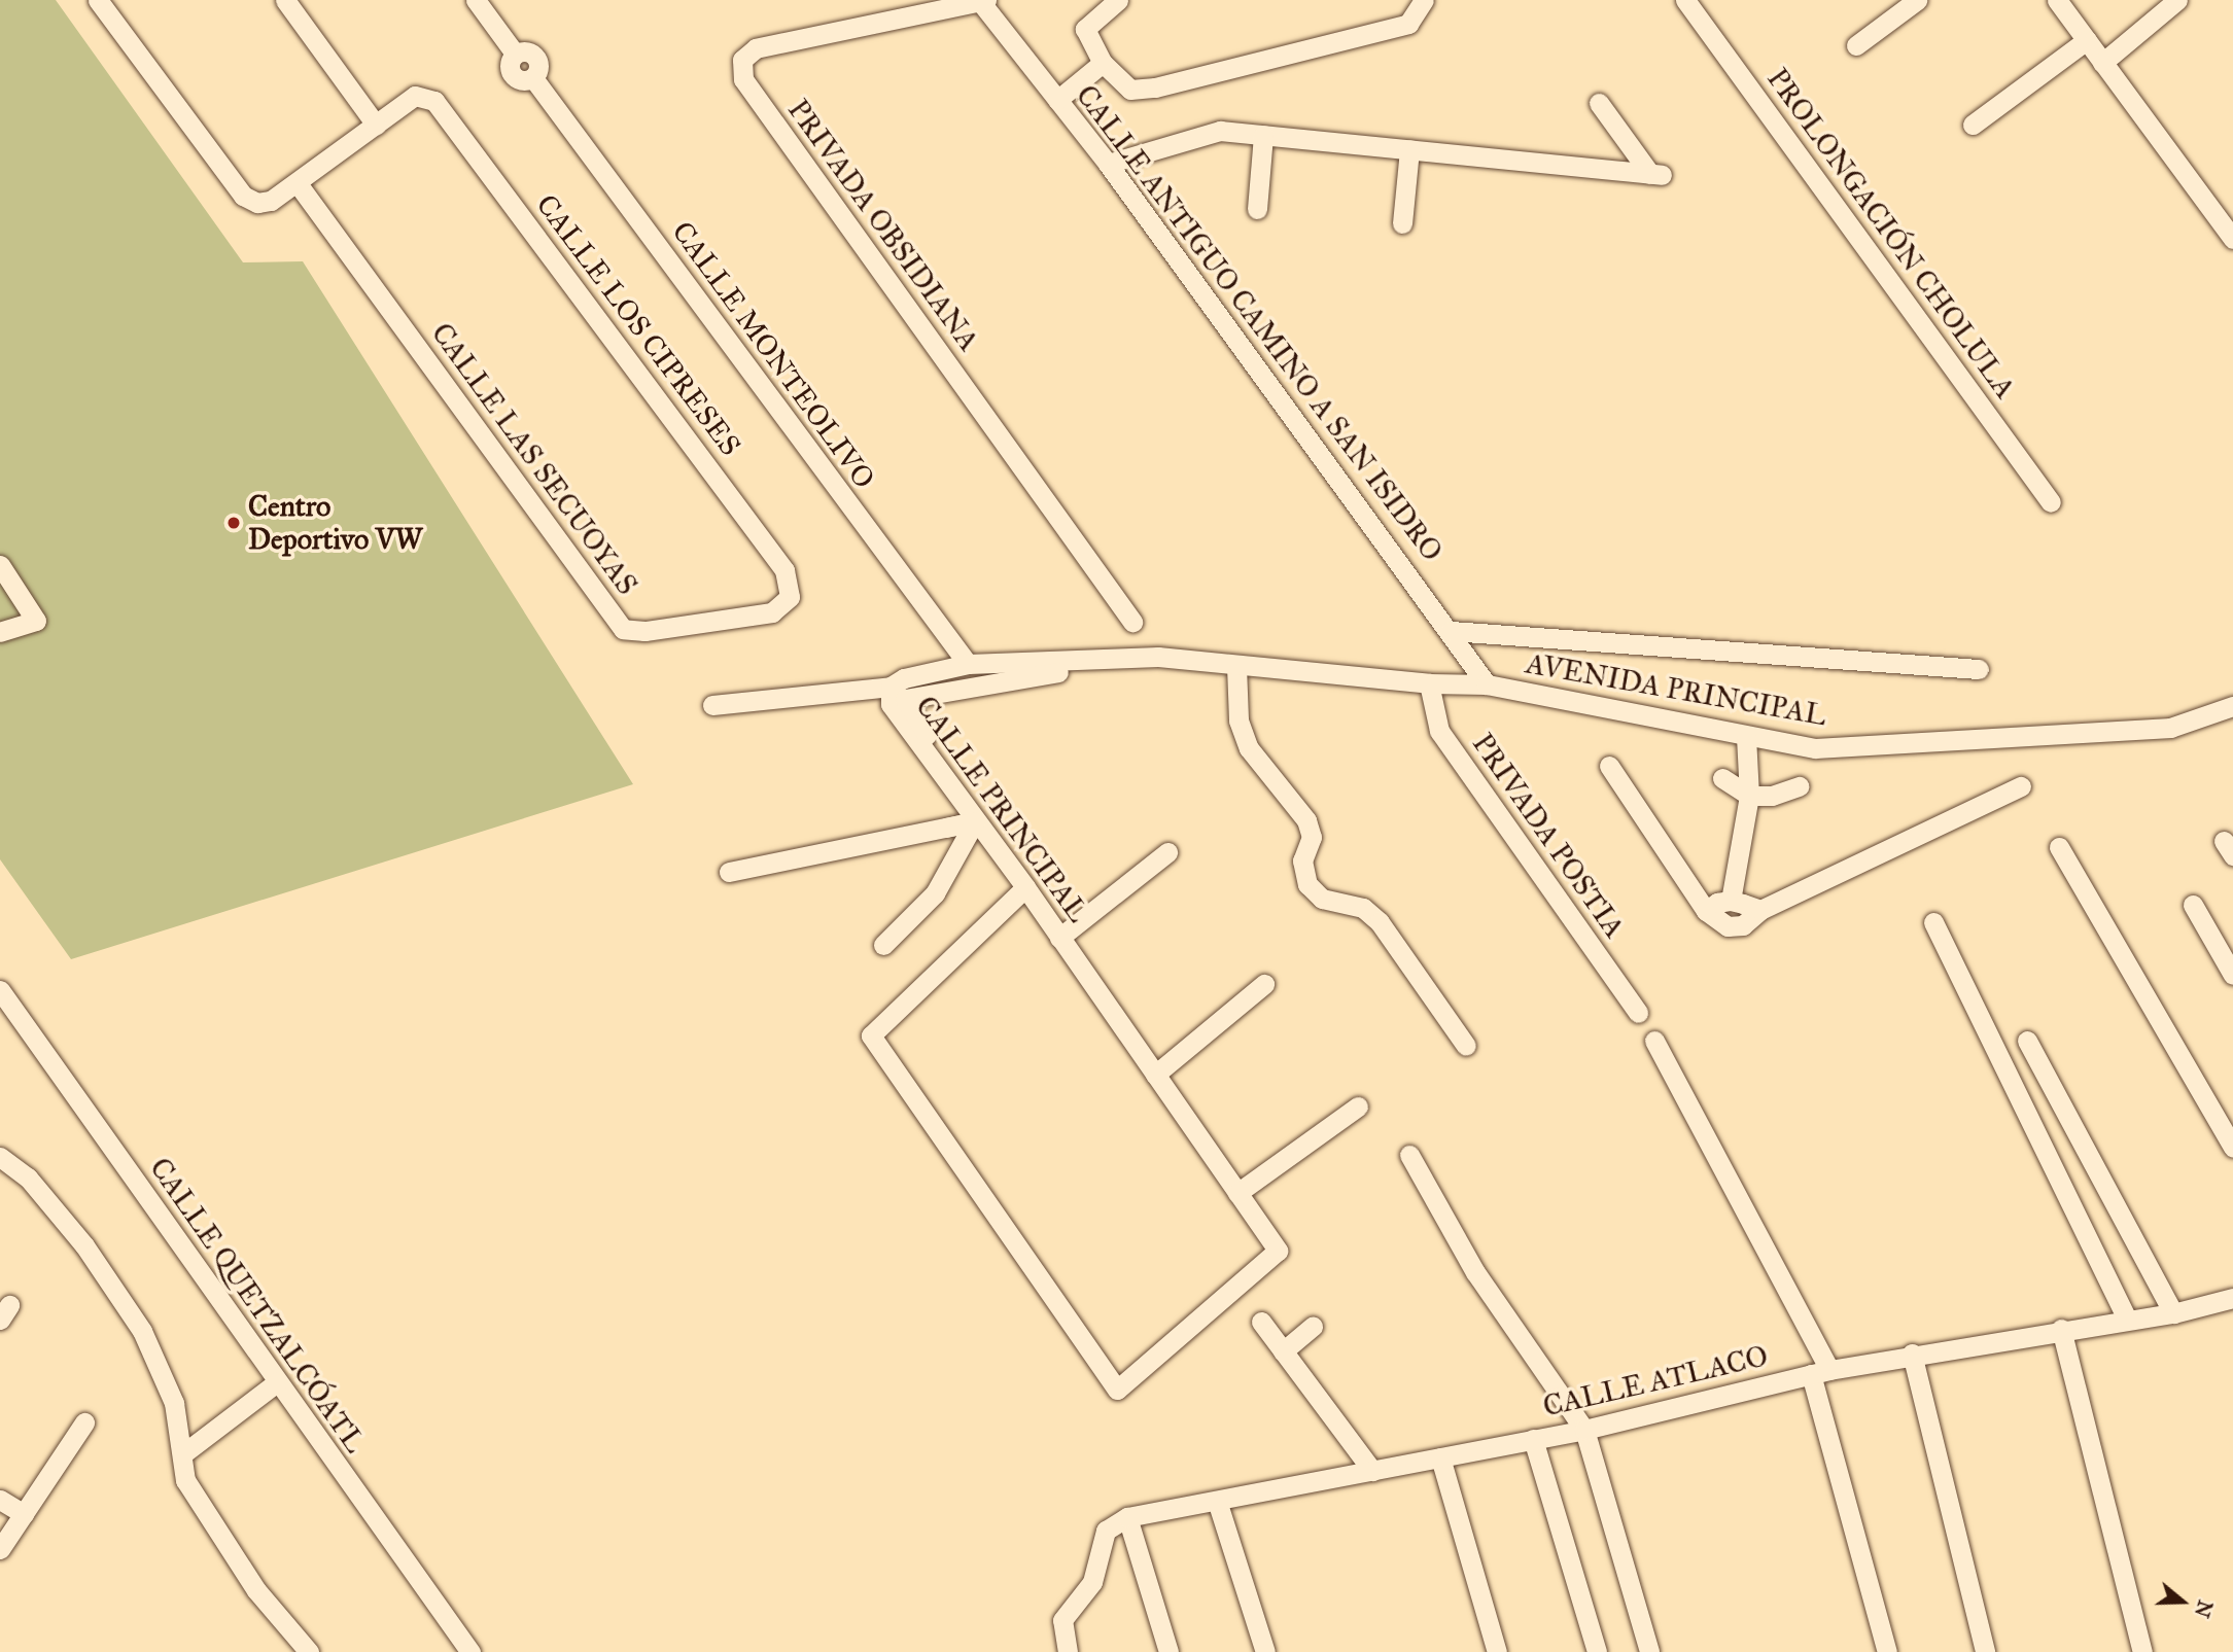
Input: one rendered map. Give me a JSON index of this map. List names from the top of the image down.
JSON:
{
  "streets": {
    "street": [
      "PRIVADA OBSIDIANA",
      "PROLONGACIÓN CHOLULA",
      "CALLE ANTIGUO CAMINO A SAN ISIDRO",
      "CALLE LOS CIPRESES",
      "CALLE MONTEOLIVO",
      "CALLE LAS SECUOYAS",
      "AVENIDA PRINCIPAL",
      "CALLE PRINCIPAL",
      "PRIVADA POSTIA",
      "CALLE QUETZALCÓATL",
      "CALLE ATLACO"
    ]
  },
  "crossings": [
    ["PRIVADA OBSIDIANA", "CALLE ANTIGUO CAMINO A SAN ISIDRO"],
    ["CALLE ANTIGUO CAMINO A SAN ISIDRO", "AVENIDA PRINCIPAL"],
    ["CALLE LOS CIPRESES", "CALLE LAS SECUOYAS"],
    ["CALLE MONTEOLIVO", "CALLE PRINCIPAL"],
    ["AVENIDA PRINCIPAL", "CALLE PRINCIPAL"],
    ["AVENIDA PRINCIPAL", "PRIVADA POSTIA"]
  ],
  "places": ["Centro Deportivo VW"],
  "north": "right"
}
